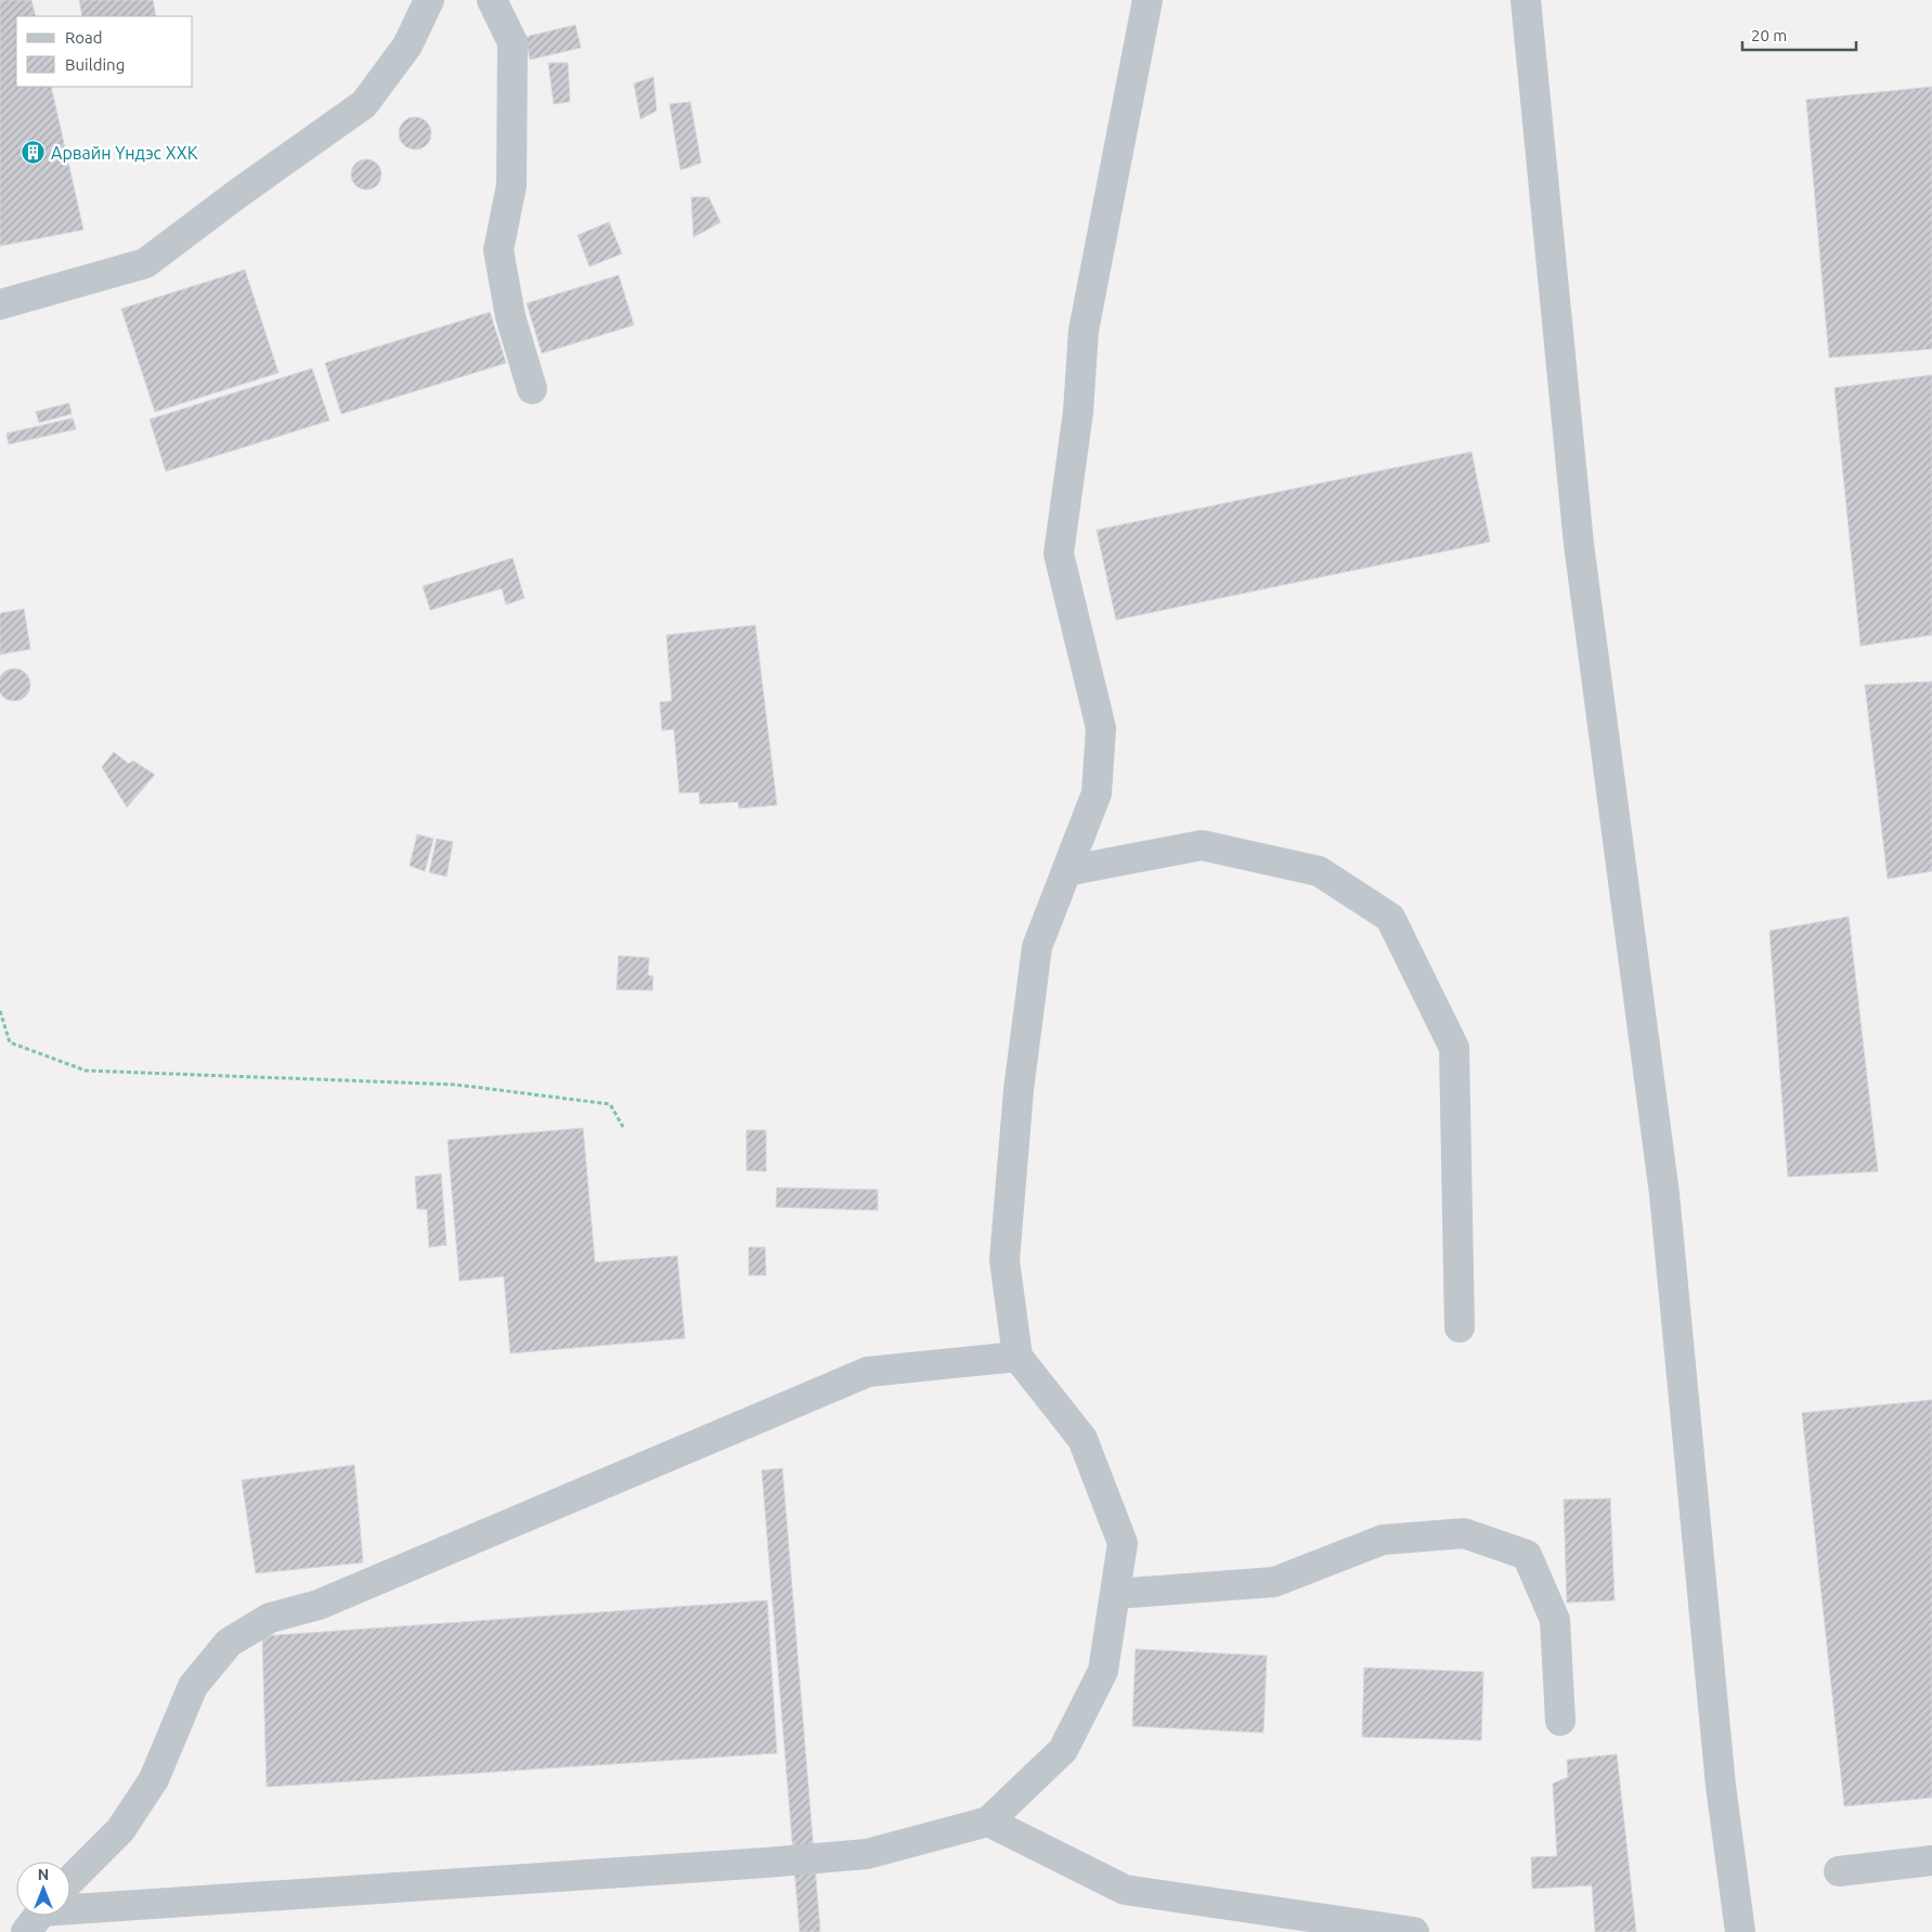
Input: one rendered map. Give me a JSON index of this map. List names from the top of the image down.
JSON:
{
  "places": {
    "building": ["Арвайн Үндэс ХХК"]
  },
  "legend": ["Road", "Building"],
  "scale_bar": "20 m",
  "north": "top"
}
